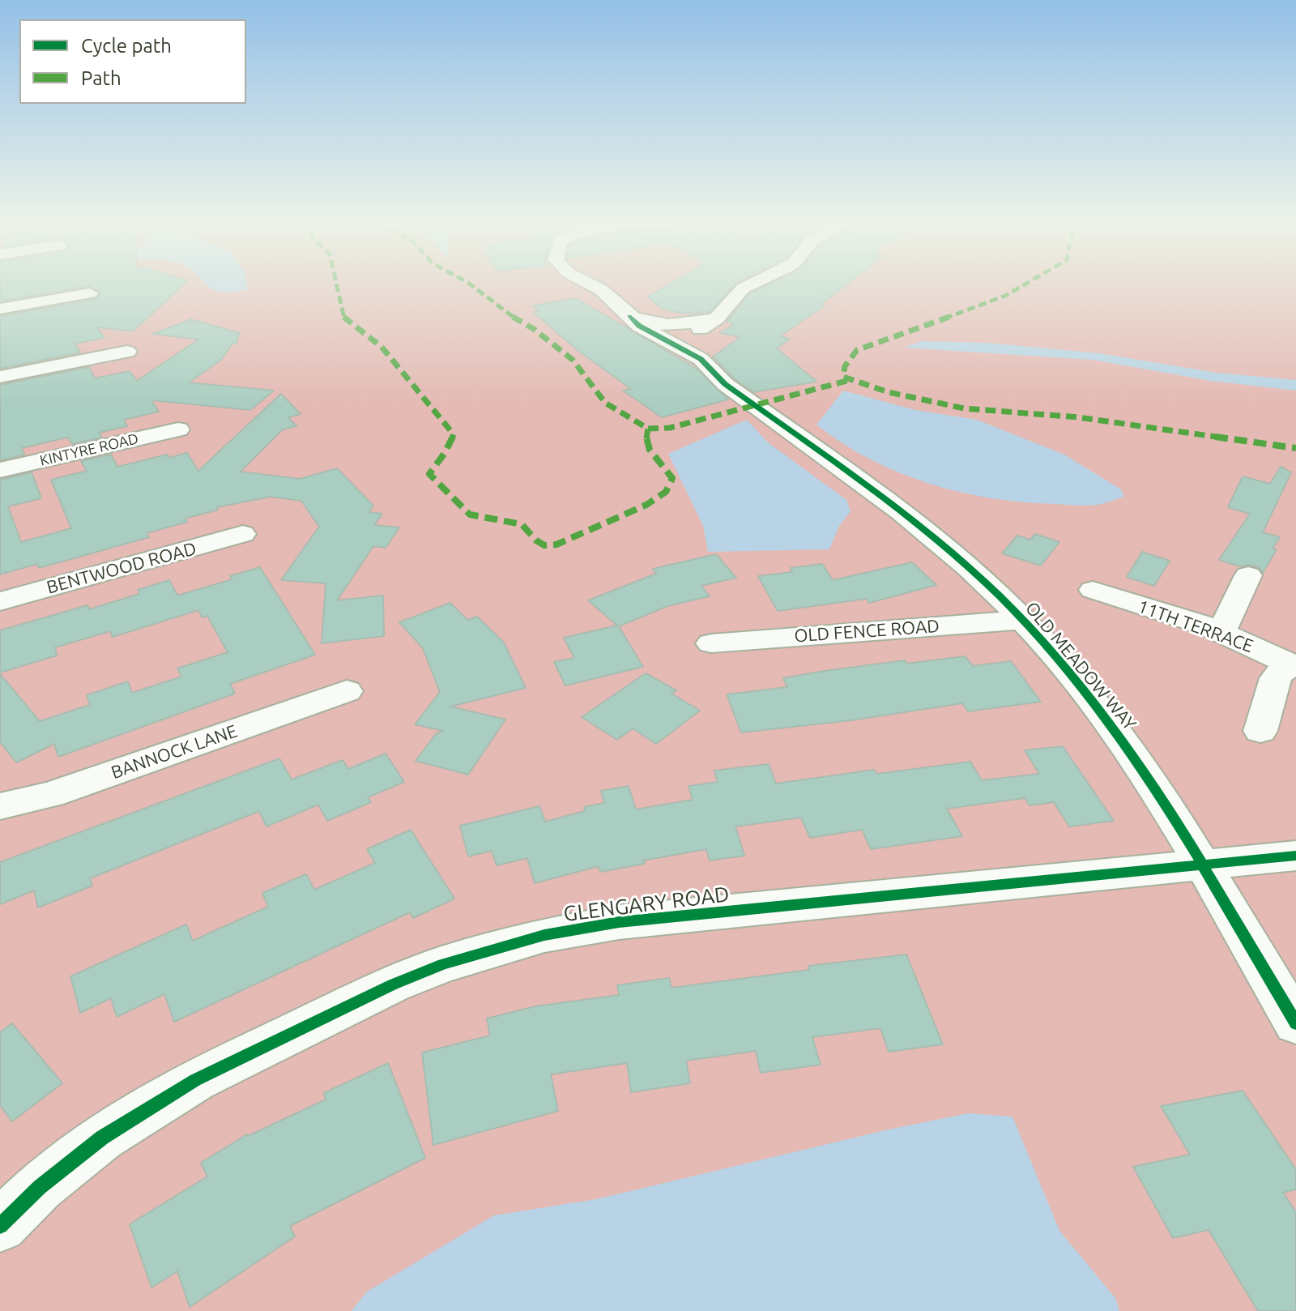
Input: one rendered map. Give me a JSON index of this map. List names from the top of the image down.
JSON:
{
  "streets": {
    "street": [
      "KINTYRE ROAD",
      "BENTWOOD ROAD",
      "11TH TERRACE",
      "OLD FENCE ROAD",
      "OLD MEADOW WAY",
      "BANNOCK LANE",
      "GLENGARY ROAD"
    ]
  },
  "crossings": [
    ["OLD FENCE ROAD", "OLD MEADOW WAY"],
    ["OLD MEADOW WAY", "GLENGARY ROAD"]
  ],
  "legend": ["Cycle path", "Path"]
}
